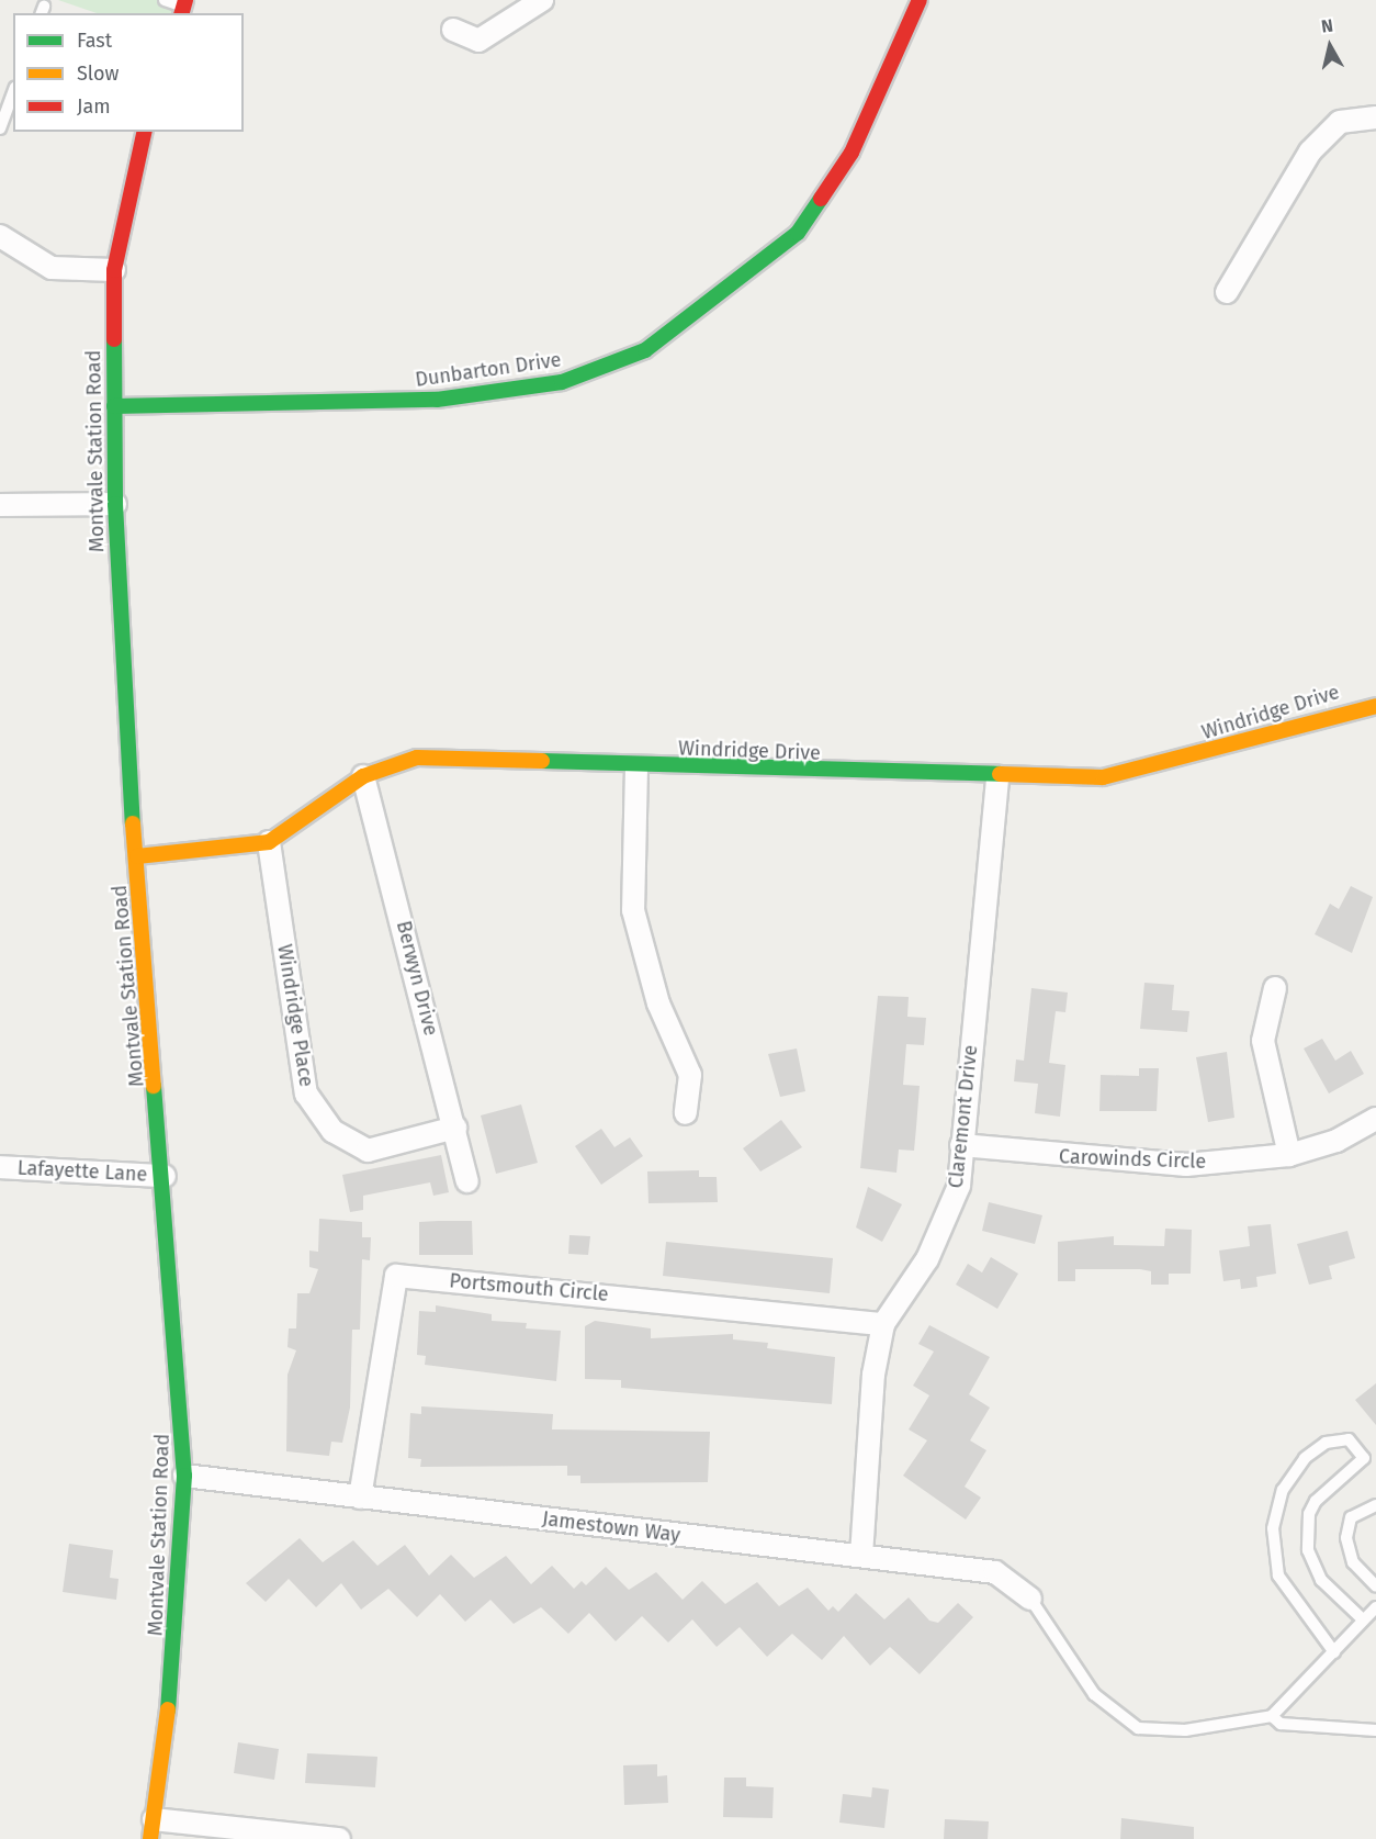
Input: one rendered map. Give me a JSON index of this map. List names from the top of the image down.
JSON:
{
  "streets": {
    "street": [
      "Dunbarton Drive",
      "Montvale Station Road",
      "Windridge Drive",
      "Berwyn Drive",
      "Windridge Place",
      "Claremont Drive",
      "Carowinds Circle",
      "Lafayette Lane",
      "Portsmouth Circle",
      "Jamestown Way"
    ]
  },
  "crossings": [
    ["Dunbarton Drive", "Montvale Station Road"],
    ["Montvale Station Road", "Windridge Drive"],
    ["Montvale Station Road", "Lafayette Lane"],
    ["Montvale Station Road", "Jamestown Way"],
    ["Windridge Drive", "Berwyn Drive"],
    ["Windridge Drive", "Windridge Place"],
    ["Windridge Drive", "Claremont Drive"],
    ["Berwyn Drive", "Windridge Place"],
    ["Claremont Drive", "Carowinds Circle"],
    ["Claremont Drive", "Portsmouth Circle"],
    ["Claremont Drive", "Jamestown Way"],
    ["Portsmouth Circle", "Jamestown Way"]
  ],
  "legend": ["Fast", "Slow", "Jam"],
  "north": "top"
}
